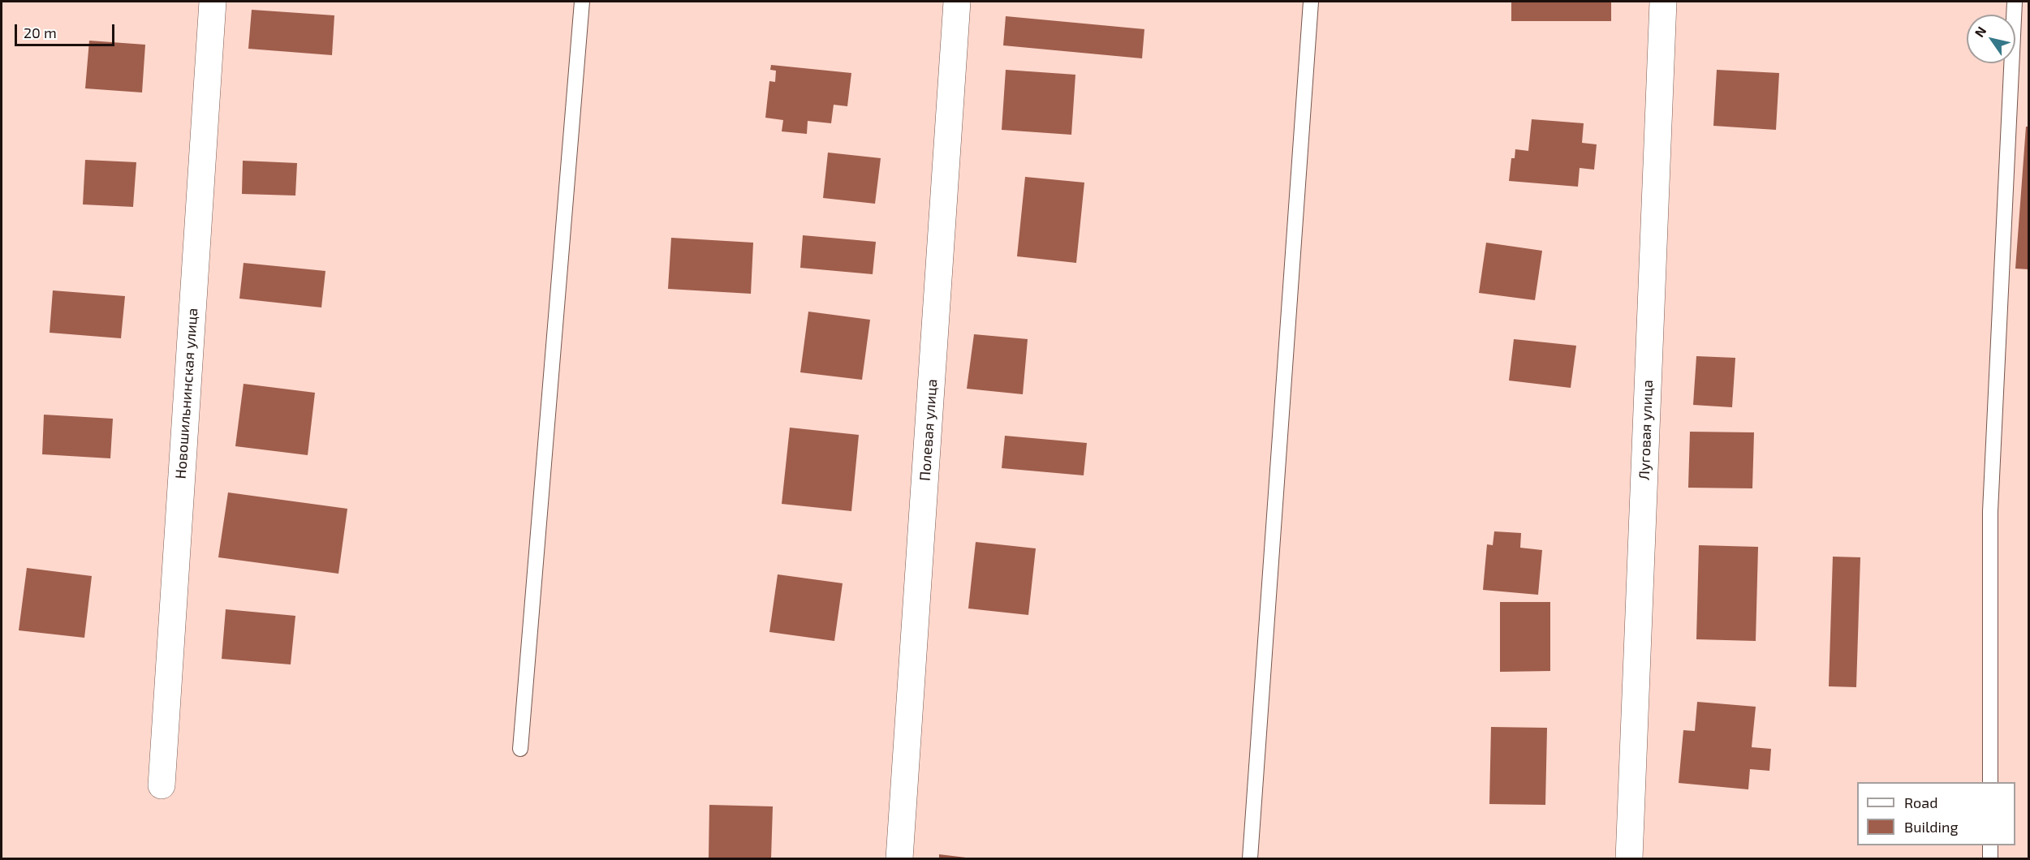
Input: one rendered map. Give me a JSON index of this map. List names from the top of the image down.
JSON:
{
  "streets": {
    "street": ["Новошильнинская улица", "Полевая улица", "Луговая улица"]
  },
  "legend": ["Road", "Building"],
  "scale_bar": "20 m",
  "north": "top left"
}
